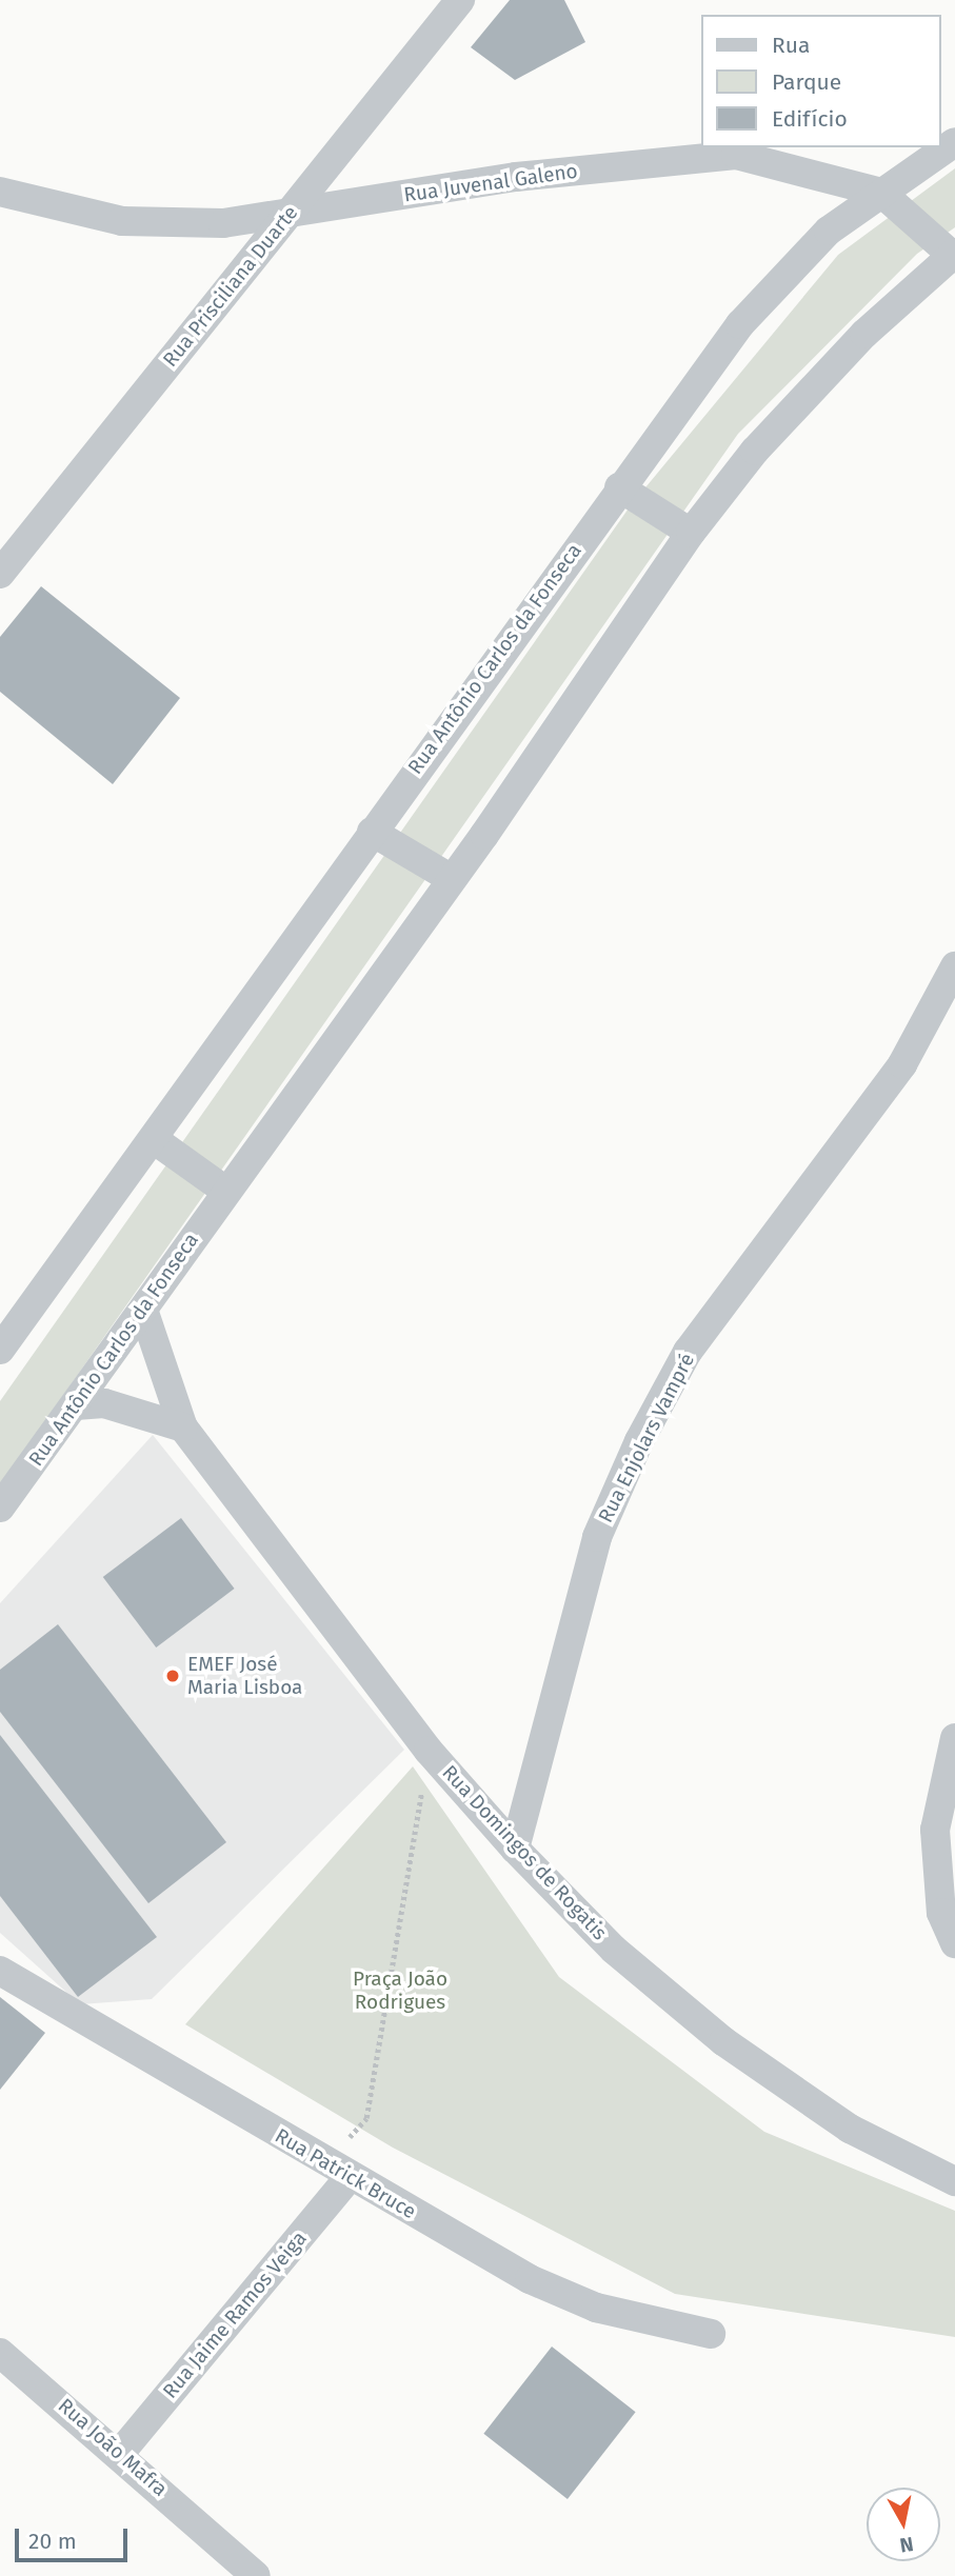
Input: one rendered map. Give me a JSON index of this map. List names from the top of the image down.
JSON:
{
  "streets": {
    "street": [
      "Rua Juvenal Galeno",
      "Rua Prisciliana Duarte",
      "Rua Antônio Carlos da Fonseca",
      "Rua Enjolars Vampré",
      "Rua Domingos de Rogatis",
      "Rua Patrick Bruce",
      "Rua Jaime Ramos Veiga",
      "Rua João Mafra"
    ]
  },
  "crossings": [
    ["Rua Juvenal Galeno", "Rua Prisciliana Duarte"],
    ["Rua Juvenal Galeno", "Rua Antônio Carlos da Fonseca"],
    ["Rua Antônio Carlos da Fonseca", "Rua Domingos de Rogatis"],
    ["Rua Enjolars Vampré", "Rua Domingos de Rogatis"],
    ["Rua Patrick Bruce", "Rua Jaime Ramos Veiga"],
    ["Rua Jaime Ramos Veiga", "Rua João Mafra"]
  ],
  "parks": ["Praça João Rodrigues"],
  "places": ["EMEF José Maria Lisboa"],
  "legend": ["Rua", "Parque", "Edifício"],
  "scale_bar": "20 m",
  "north": "bottom"
}
